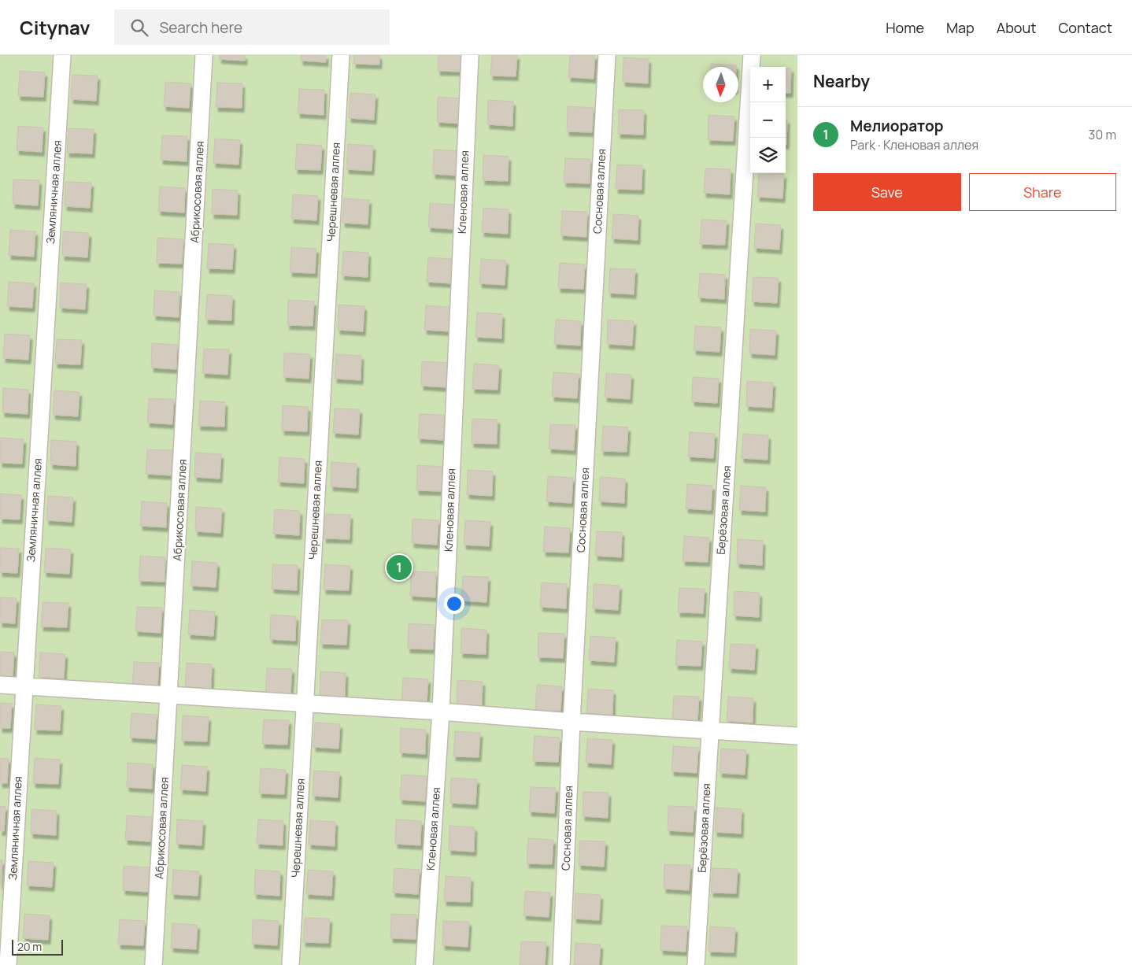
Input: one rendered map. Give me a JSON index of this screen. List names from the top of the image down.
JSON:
{
  "streets": {
    "street": [
      "Сосновая аллея",
      "Земляничная аллея",
      "Абрикосовая аллея",
      "Черешневая аллея",
      "Кленовая аллея",
      "Берёзовая аллея"
    ]
  },
  "scale_bar": "20 m",
  "north": "bottom",
  "page": {
    "header": "Citynav",
    "search": "Search here",
    "nav": [
      "Home",
      "Map",
      "About",
      "Contact"
    ],
    "heading": "Nearby",
    "map_buttons": ["+", "−"],
    "list": [
      {
        "mark": "1",
        "name": "Мелиоратор",
        "note": "Park · Кленовая аллея",
        "value": "30 m"
      }
    ],
    "buttons": ["Save", "Share"],
    "pins": "1",
    "scale": "20 m"
  }
}
